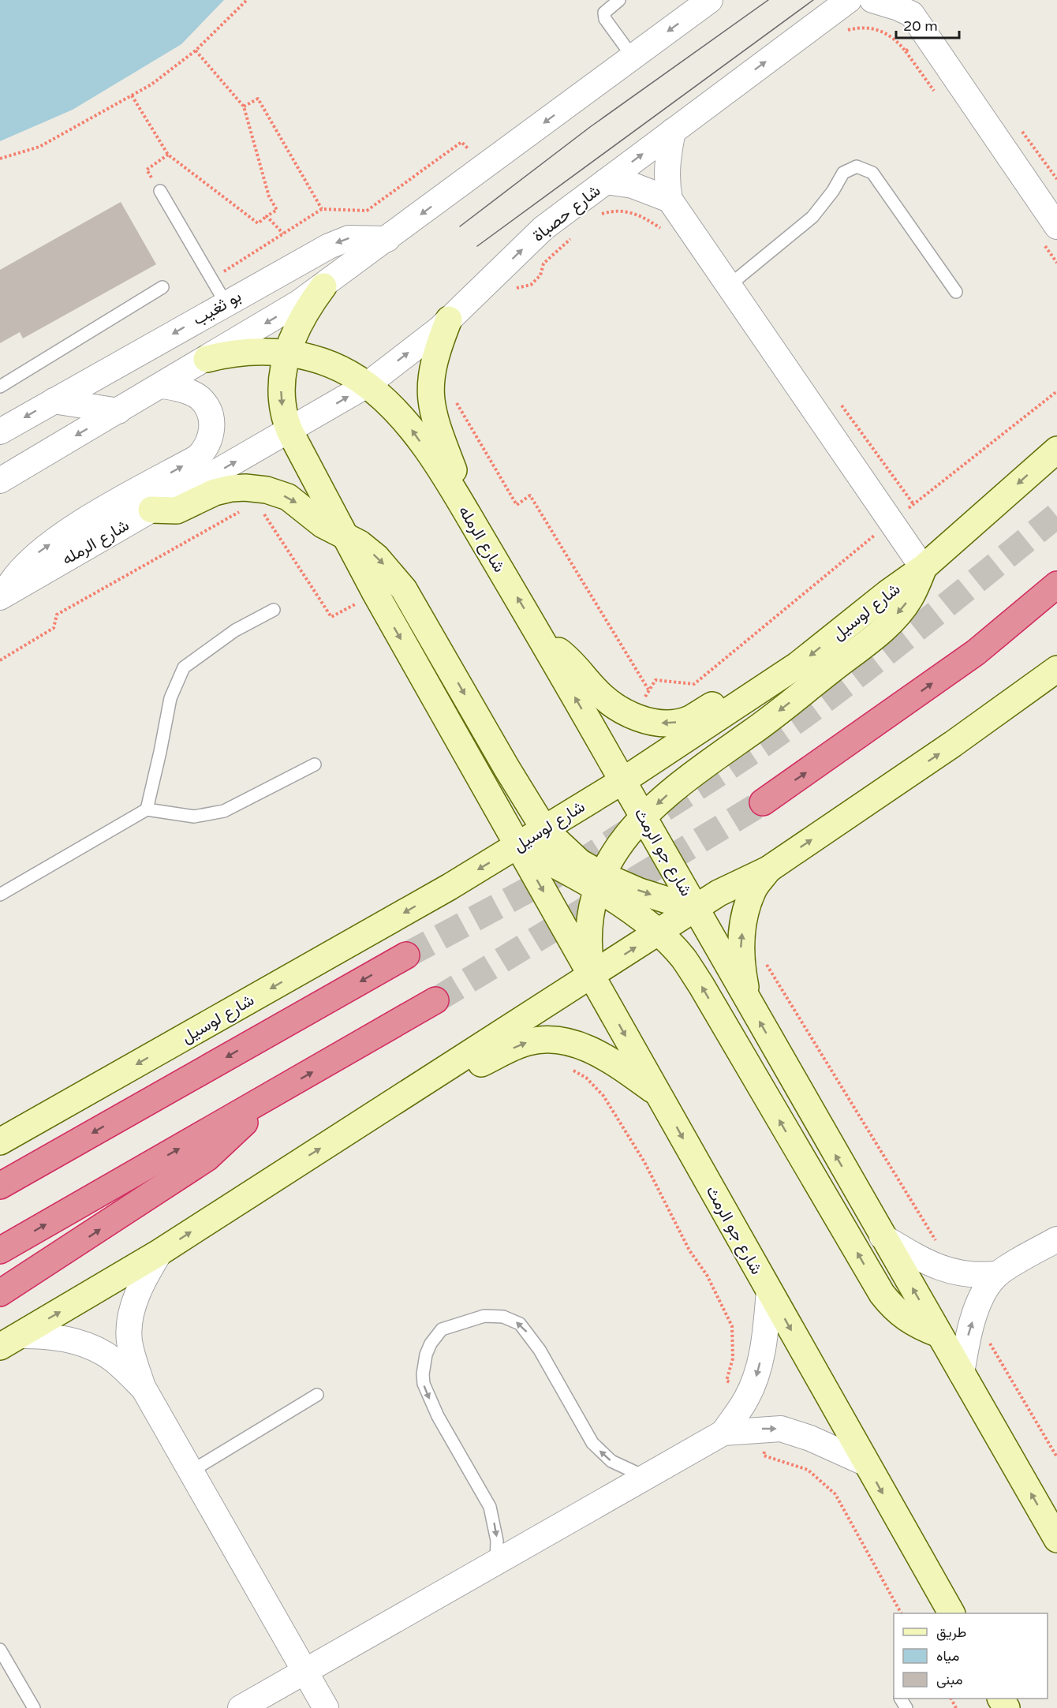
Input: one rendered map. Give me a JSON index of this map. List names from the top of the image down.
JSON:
{
  "streets": {
    "main road": ["شارع الرمله", "شارع لوسيل", "شارع جو الرمث"],
    "street": ["شارع حصباة", "بو ثغيب"]
  },
  "crossings": [
    ["شارع حصباة", "شارع الرمله"],
    ["شارع الرمله", "شارع لوسيل"],
    ["شارع الرمله", "شارع جو الرمث"],
    ["شارع لوسيل", "شارع جو الرمث"]
  ],
  "one_way": ["بو ثغيب"],
  "legend": ["طريق", "مياه", "مبنى"],
  "scale_bar": "20 m"
}
